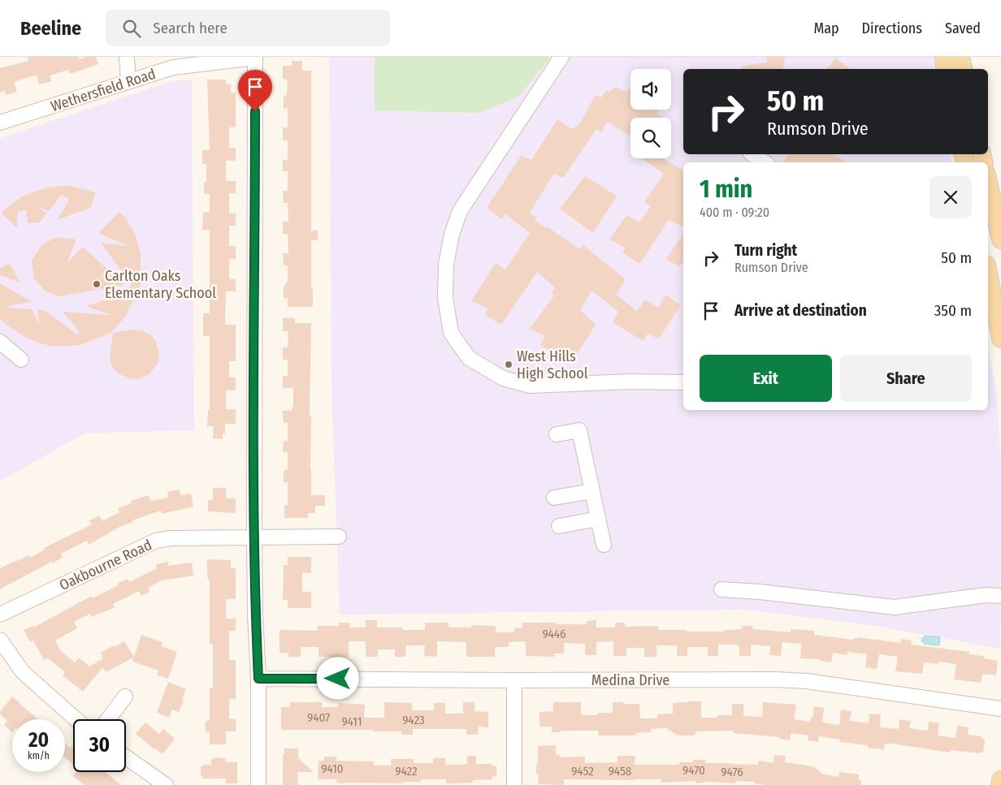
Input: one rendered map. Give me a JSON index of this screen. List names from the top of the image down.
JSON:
{
  "streets": {
    "street": ["Wethersfield Road", "Oakbourne Road", "Medina Drive"]
  },
  "places": ["Carlton Oaks Elementary School", "West Hills High School"],
  "house_numbers": [
    "9446",
    "9407",
    "9423",
    "9411",
    "9410",
    "9470",
    "9422",
    "9452",
    "9458",
    "9476"
  ],
  "page": {
    "header": "Beeline",
    "search": "Search here",
    "nav": ["Map", "Directions", "Saved"],
    "turn": ["50 m", "Rumson Drive"],
    "heading": ["1 min", "400 m · 09:20"],
    "list": [
      {
        "name": "Turn right",
        "note": "Rumson Drive",
        "value": "50 m"
      },
      {
        "name": "Arrive at destination",
        "value": "350 m"
      }
    ],
    "buttons": ["Exit", "Share"],
    "speed": "20 km/h",
    "limit": "30"
  }
}
